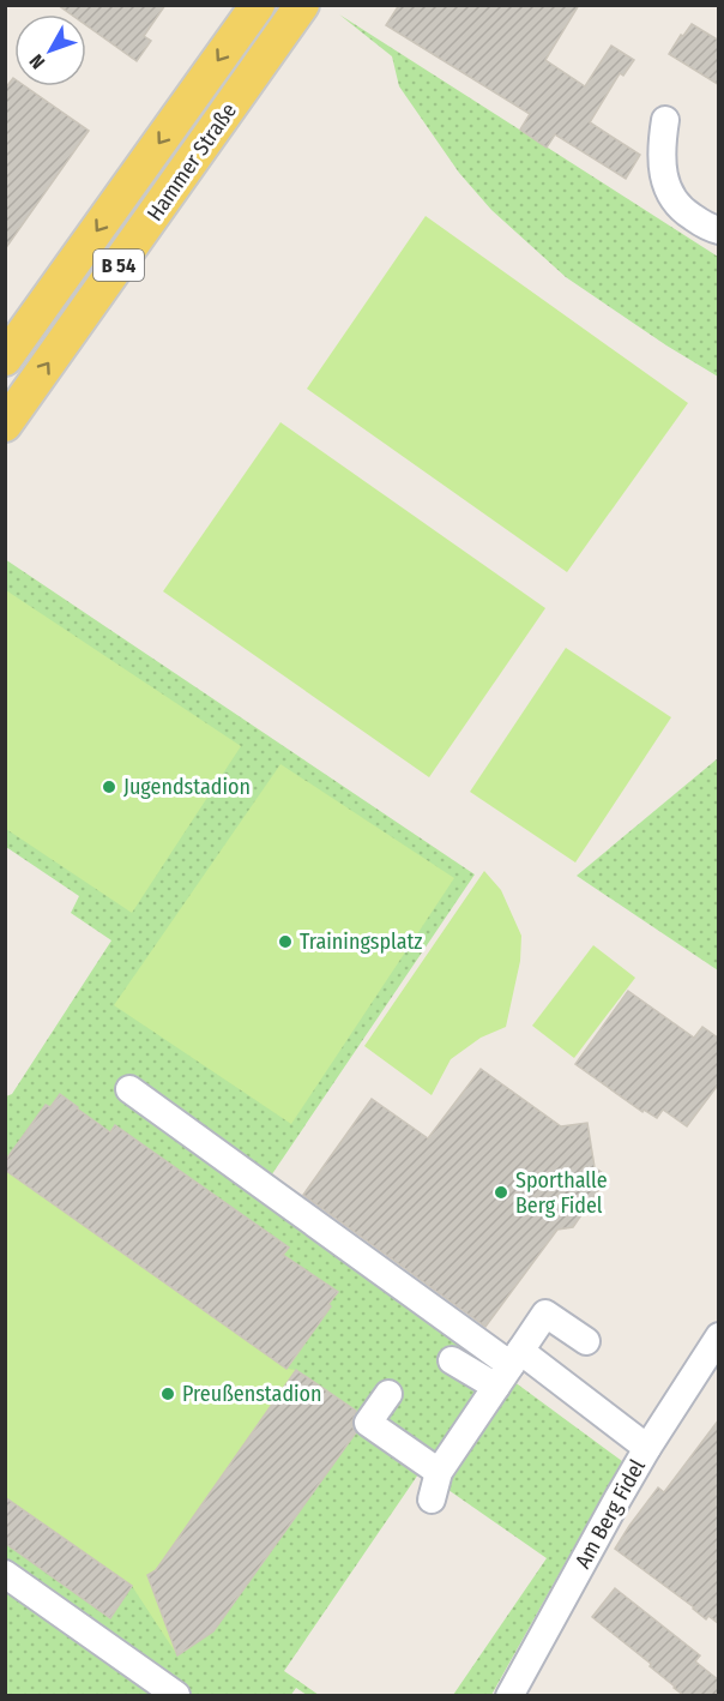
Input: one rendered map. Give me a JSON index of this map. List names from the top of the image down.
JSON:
{
  "streets": {
    "main road": ["Hammer Straße", "B 54"],
    "street": ["Am Berg Fidel"]
  },
  "places": [
    "Jugendstadion",
    "Trainingsplatz",
    "Sporthalle Berg Fidel",
    "Preußenstadion"
  ],
  "north": "bottom left"
}
